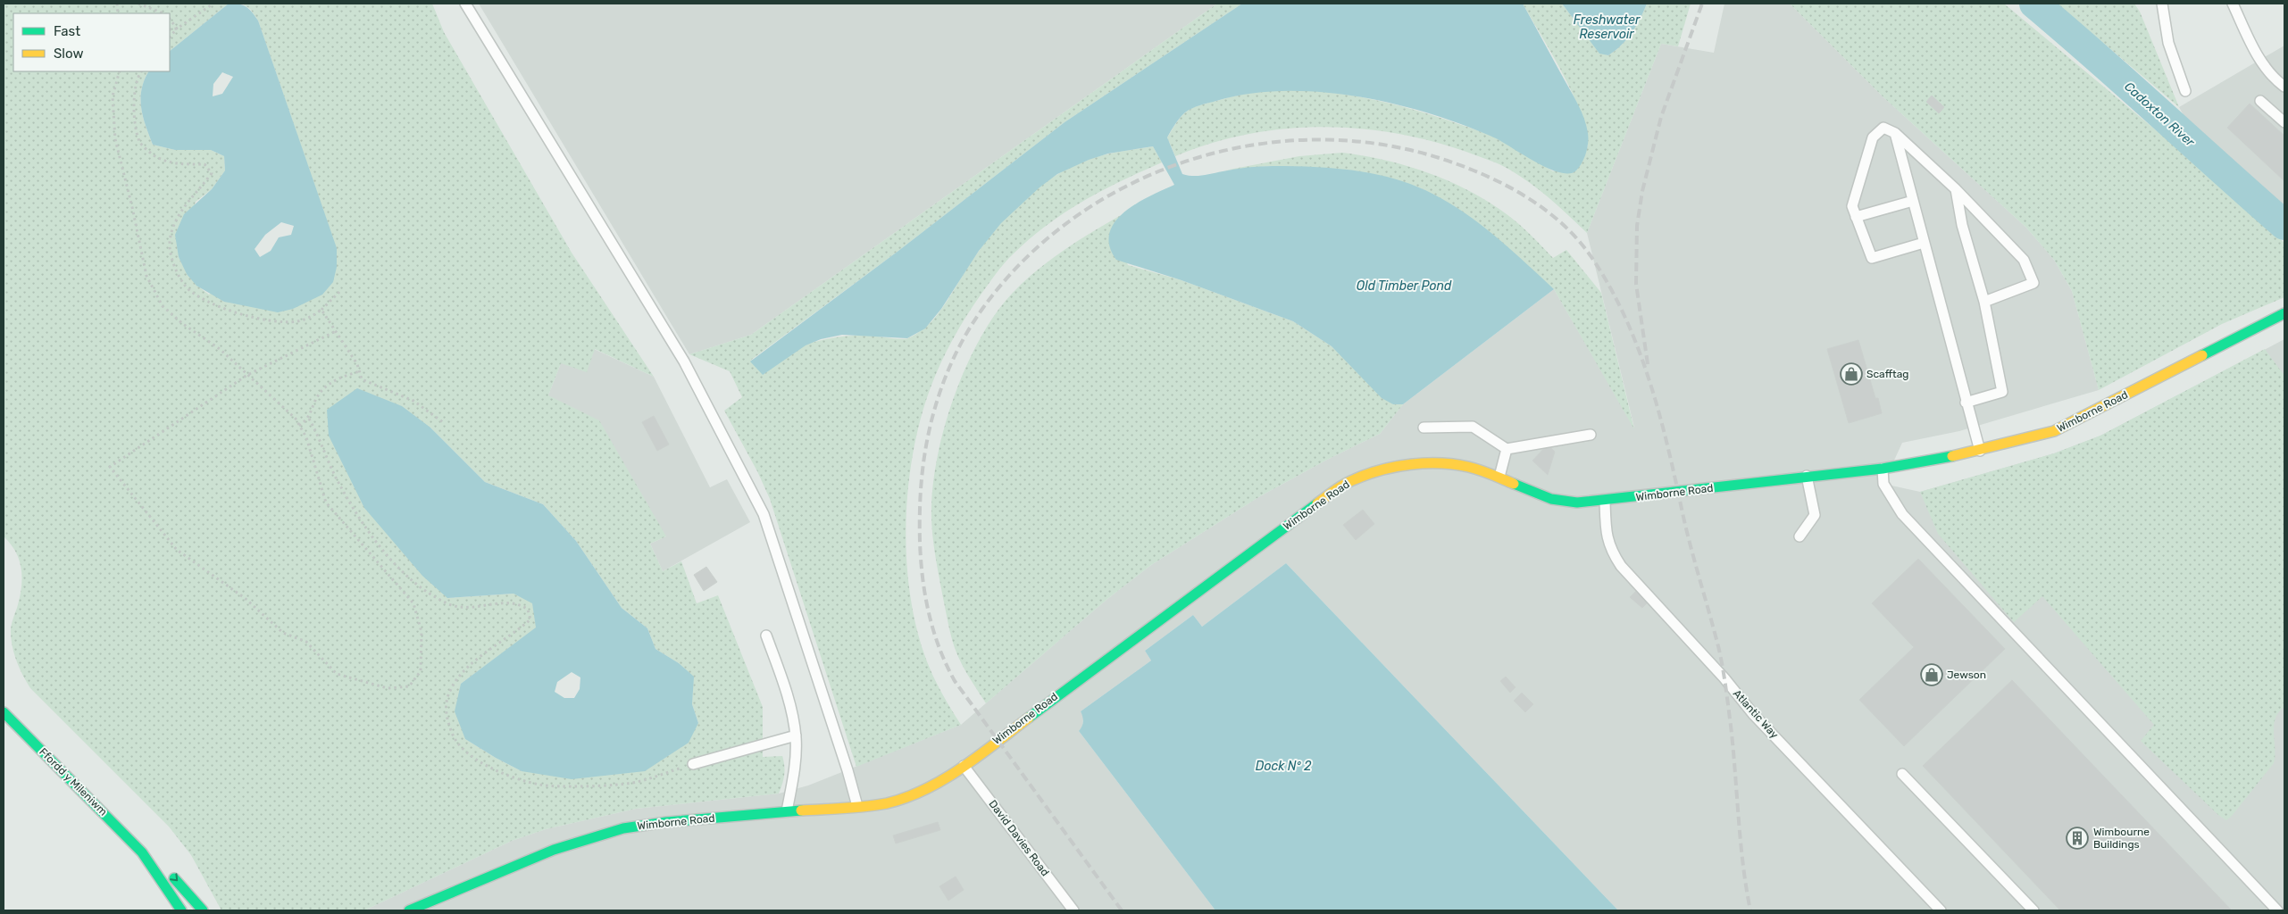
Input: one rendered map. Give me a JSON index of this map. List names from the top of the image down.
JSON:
{
  "streets": {
    "street": ["Wimborne Road", "Ffordd y Mileniwm"],
    "lane": ["Atlantic Way", "David Davies Road"]
  },
  "crossings": [
    ["Wimborne Road", "Atlantic Way"],
    ["Wimborne Road", "David Davies Road"]
  ],
  "water": [
    "Freshwater Reservoir",
    "Cadoxton River",
    "Old Timber Pond",
    "Dock Nº 2"
  ],
  "places": {
    "shop": ["Scafftag", "Jewson"],
    "building": ["Wimbourne Buildings"]
  },
  "legend": ["Fast", "Slow"]
}
